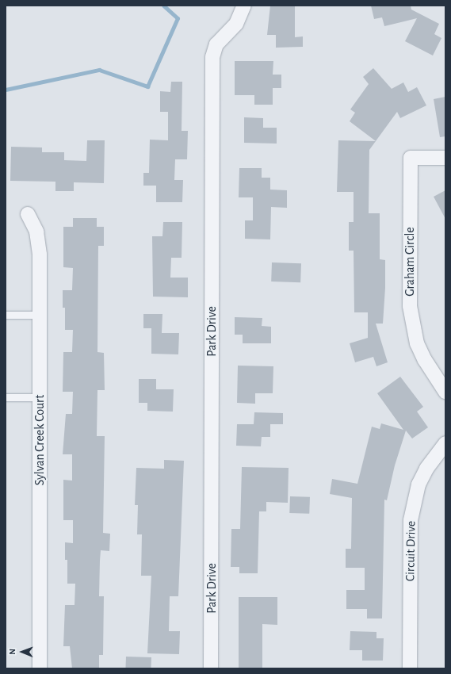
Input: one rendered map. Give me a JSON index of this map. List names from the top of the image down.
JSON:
{
  "streets": {
    "street": [
      "Graham Circle",
      "Park Drive",
      "Sylvan Creek Court",
      "Circuit Drive"
    ]
  },
  "north": "left"
}
